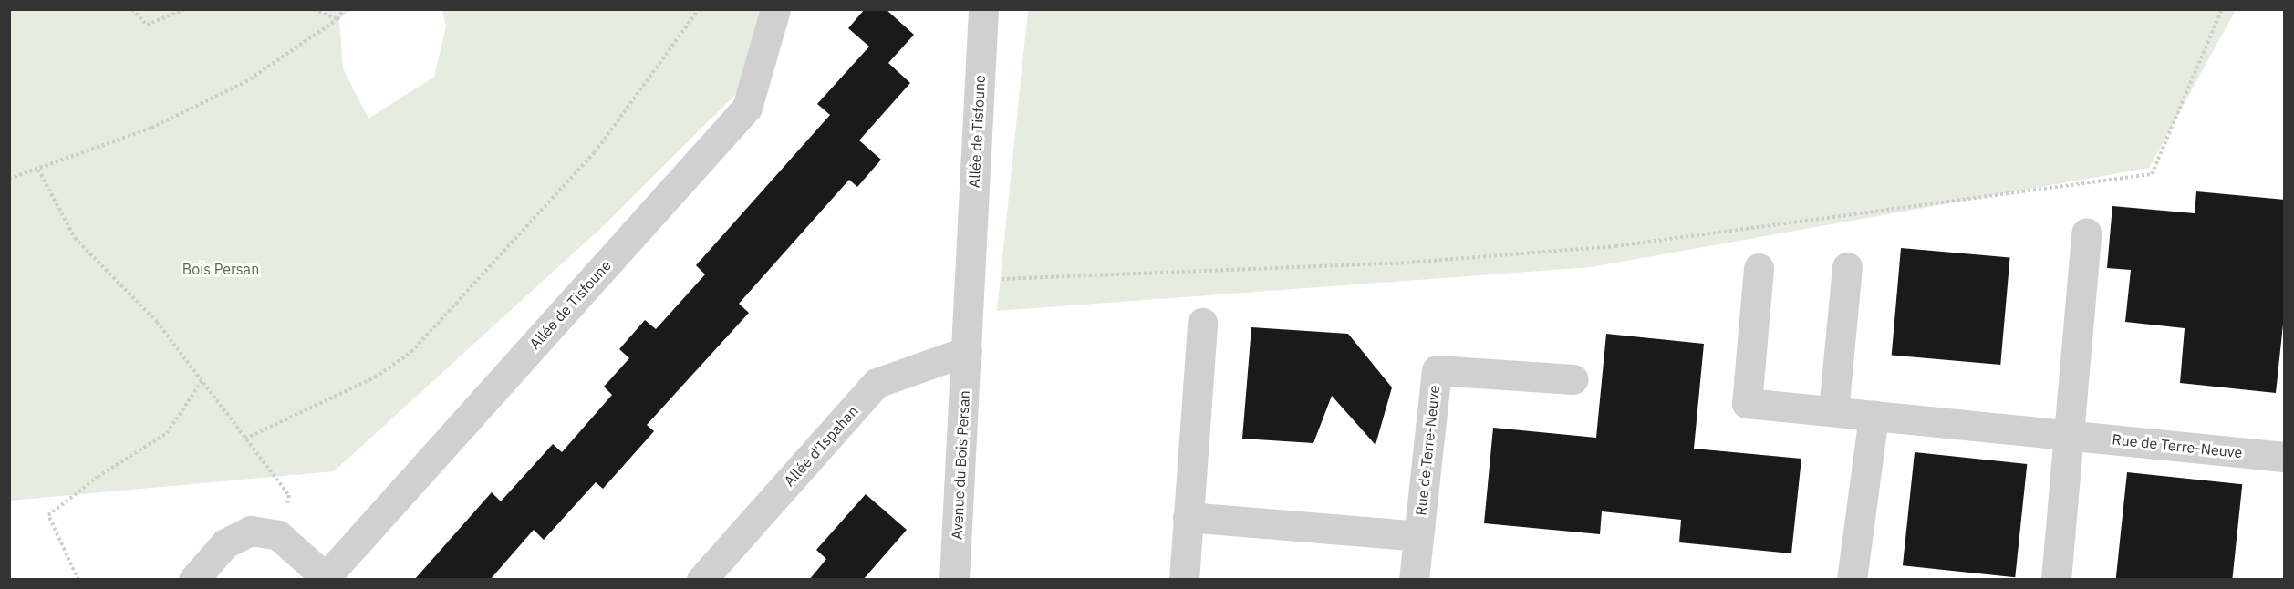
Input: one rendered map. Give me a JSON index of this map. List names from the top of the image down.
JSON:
{
  "streets": {
    "street": [
      "Allée de Tisfoune",
      "Allée d'Ispahan",
      "Rue de Terre-Neuve",
      "Avenue du Bois Persan"
    ]
  },
  "crossings": [
    ["Allée de Tisfoune", "Allée d'Ispahan"],
    ["Allée de Tisfoune", "Avenue du Bois Persan"],
    ["Allée d'Ispahan", "Avenue du Bois Persan"]
  ],
  "parks": ["Bois Persan"]
}
